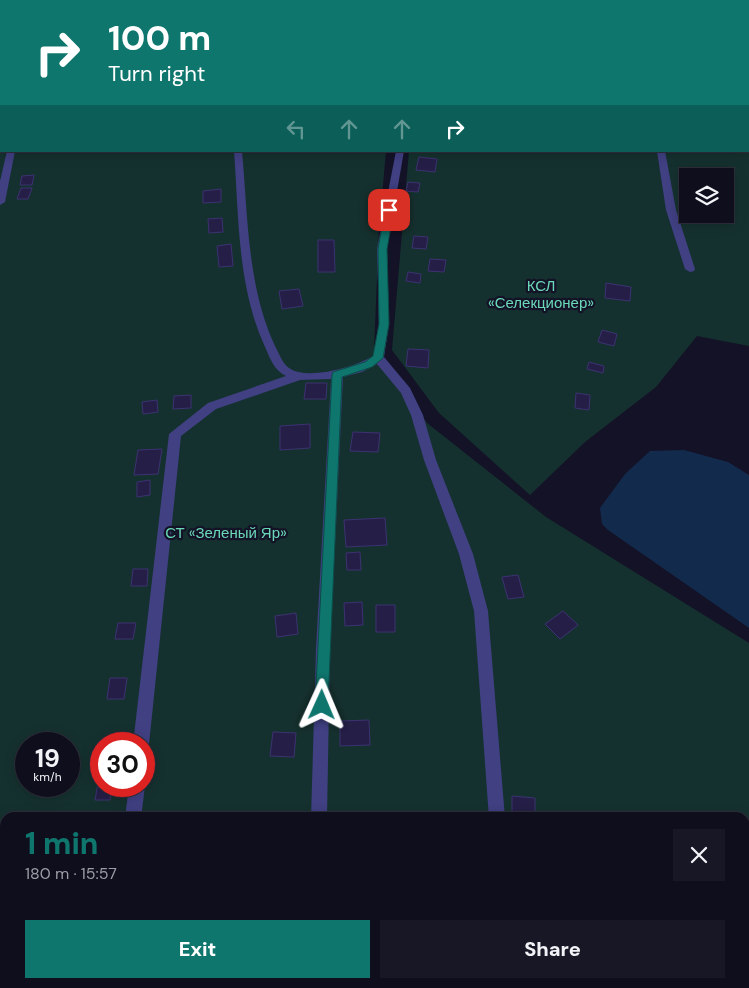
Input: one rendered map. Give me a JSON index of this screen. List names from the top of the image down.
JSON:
{
  "parks": ["КСЛ «Селекционер»", "СТ «Зеленый Яр»"],
  "page": {
    "turn": ["100 m", "Turn right"],
    "speed": "19 km/h",
    "limit": "30",
    "heading": ["1 min", "180 m · 15:57"],
    "buttons": ["Exit", "Share"]
  }
}
